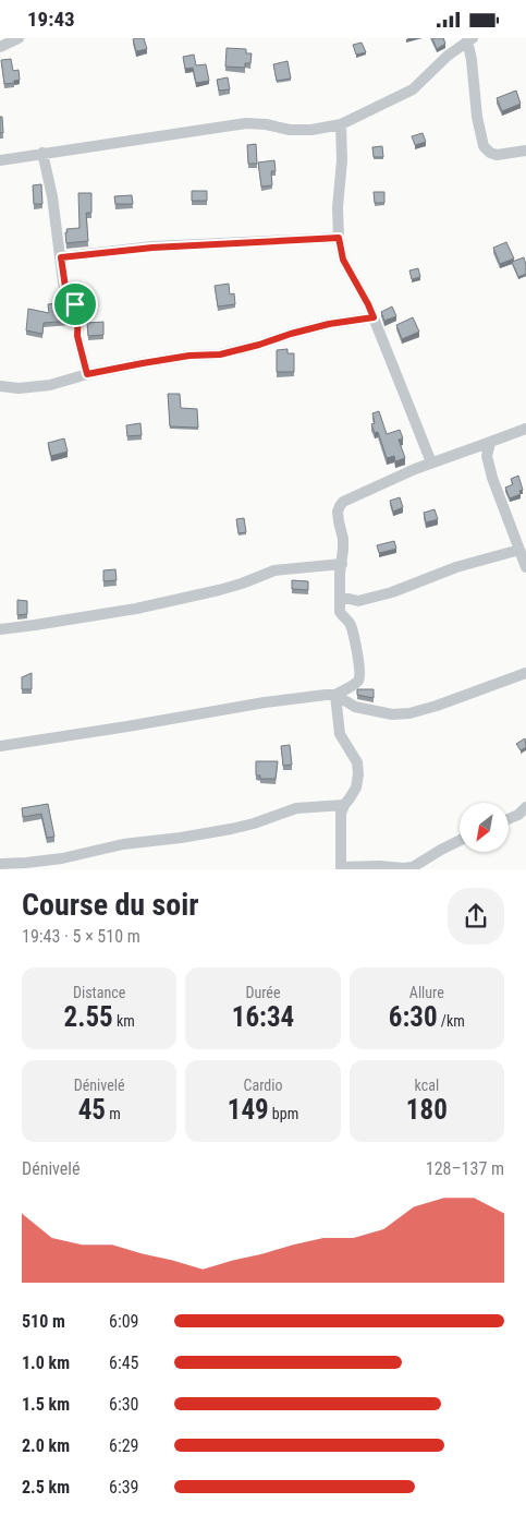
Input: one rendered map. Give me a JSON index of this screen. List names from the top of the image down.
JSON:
{
  "north": "bottom left",
  "page": {
    "status": "19:43",
    "heading": ["Course du soir", "19:43 · 5 × 510 m"],
    "stats": [
      ["Distance", "2.55 km"],
      ["Durée", "16:34"],
      ["Allure", "6:30 /km"],
      ["Dénivelé", "45 m"],
      ["Cardio", "149 bpm"],
      ["kcal", "180"]
    ],
    "chart": ["Dénivelé", "128–137 m"],
    "list": [
      {
        "name": "510 m",
        "note": "6:09"
      },
      {
        "name": "1.0 km",
        "note": "6:45"
      },
      {
        "name": "1.5 km",
        "note": "6:30"
      },
      {
        "name": "2.0 km",
        "note": "6:29"
      },
      {
        "name": "2.5 km",
        "note": "6:39"
      }
    ]
  }
}
